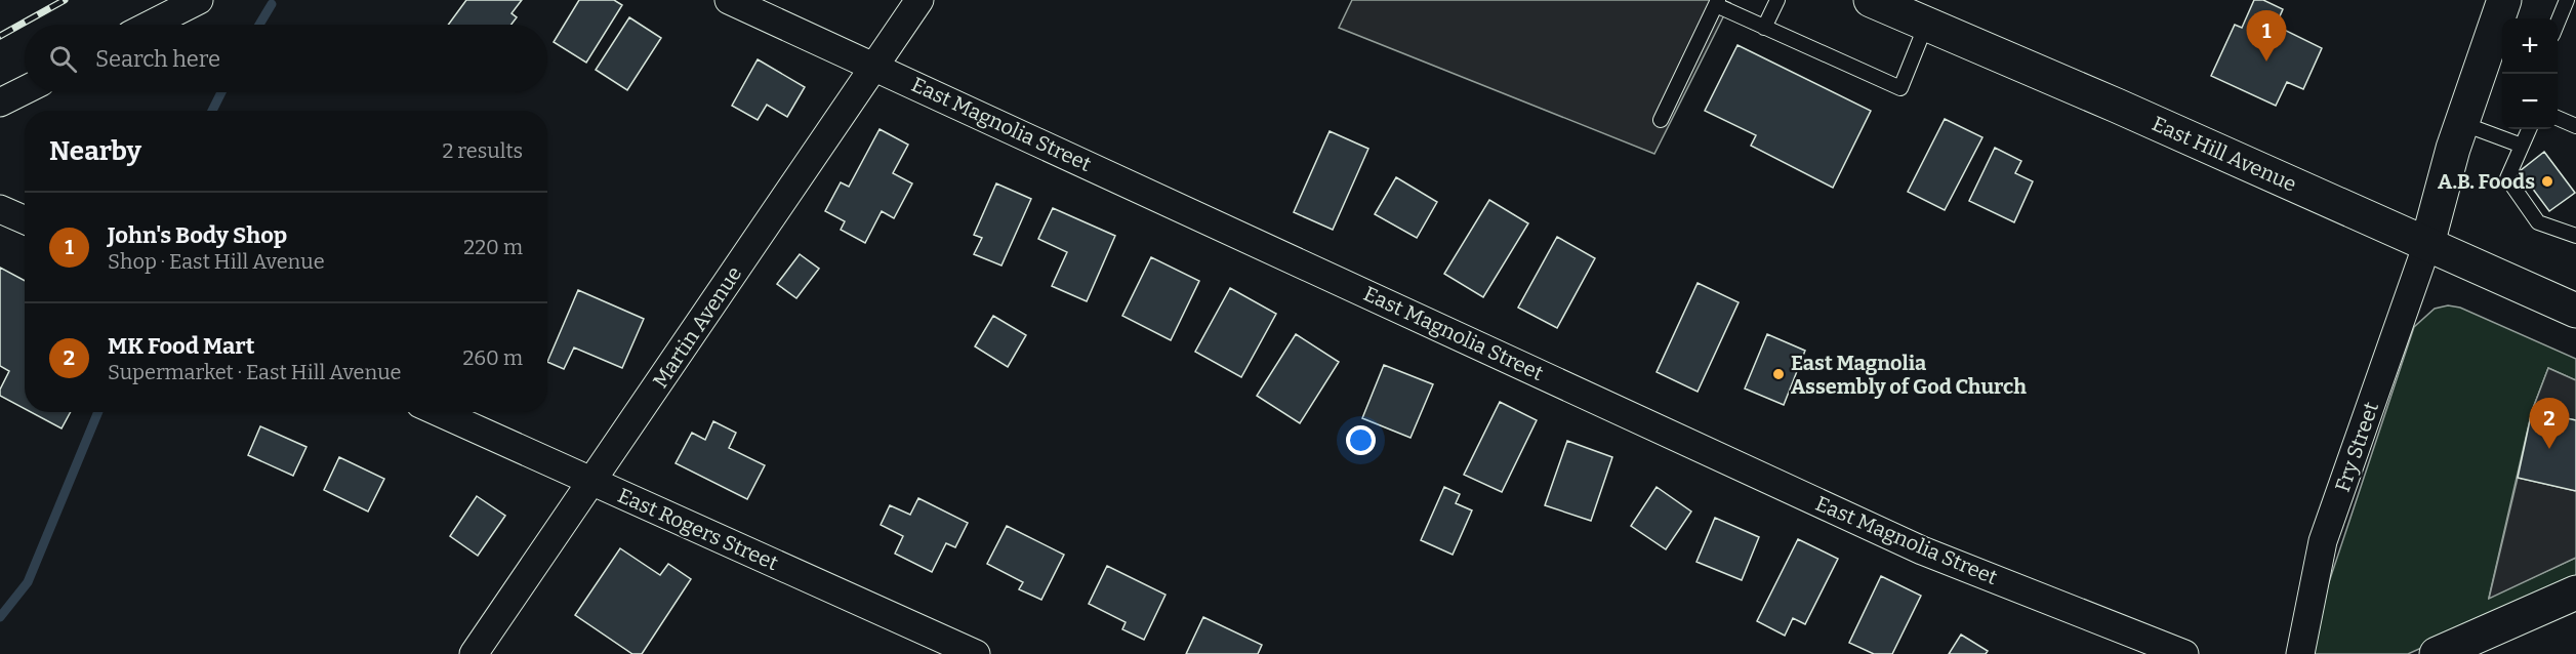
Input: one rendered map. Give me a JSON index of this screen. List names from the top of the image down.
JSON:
{
  "streets": {
    "main road": ["East Hill Avenue"],
    "street": [
      "East Magnolia Street",
      "Martin Avenue",
      "Fry Street",
      "East Rogers Street"
    ]
  },
  "crossings": [
    ["East Magnolia Street", "Martin Avenue"],
    ["East Hill Avenue", "Fry Street"],
    ["Martin Avenue", "East Rogers Street"]
  ],
  "places": ["A.B. Foods", "East Magnolia Assembly of God Church"],
  "page": {
    "pins": ["1", "2"],
    "map_buttons": ["+", "−"],
    "search": "Search here",
    "heading": ["Nearby", "2 results"],
    "list": [
      {
        "mark": "1",
        "name": "John's Body Shop",
        "note": "Shop · East Hill Avenue",
        "value": "220 m"
      },
      {
        "mark": "2",
        "name": "MK Food Mart",
        "note": "Supermarket · East Hill Avenue",
        "value": "260 m"
      }
    ]
  }
}
